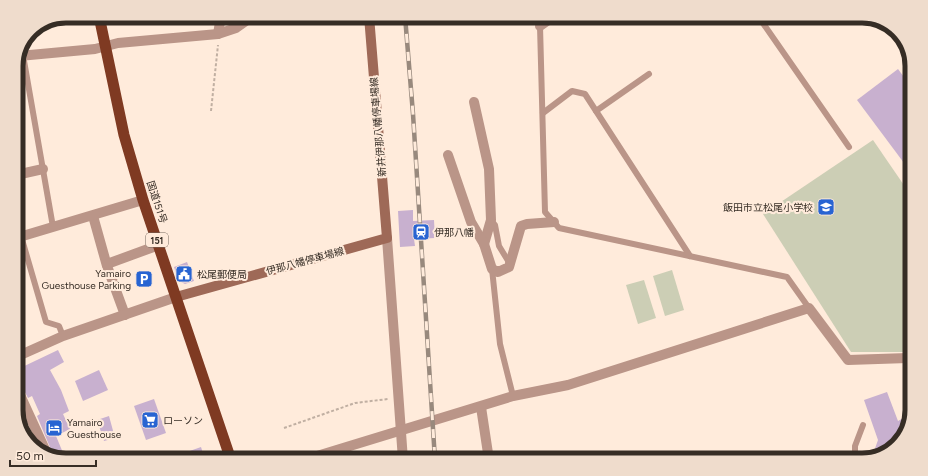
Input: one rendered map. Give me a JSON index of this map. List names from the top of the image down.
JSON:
{
  "streets": {
    "highway": ["国道151号", "151"],
    "main road": ["新井伊那八幡停車場線", "伊那八幡停車場線"]
  },
  "crossings": [
    ["新井伊那八幡停車場線", "伊那八幡停車場線"],
    ["国道151号", "伊那八幡停車場線"]
  ],
  "places": {
    "school or university": ["飯田市立松尾小学校"],
    "station": ["伊那八幡"],
    "public building": ["松尾郵便局"],
    "parking": ["Yamairo Guesthouse Parking"],
    "supermarket": ["ローソン"],
    "hotel": ["Yamairo Guesthouse"]
  },
  "scale_bar": "50 m"
}
